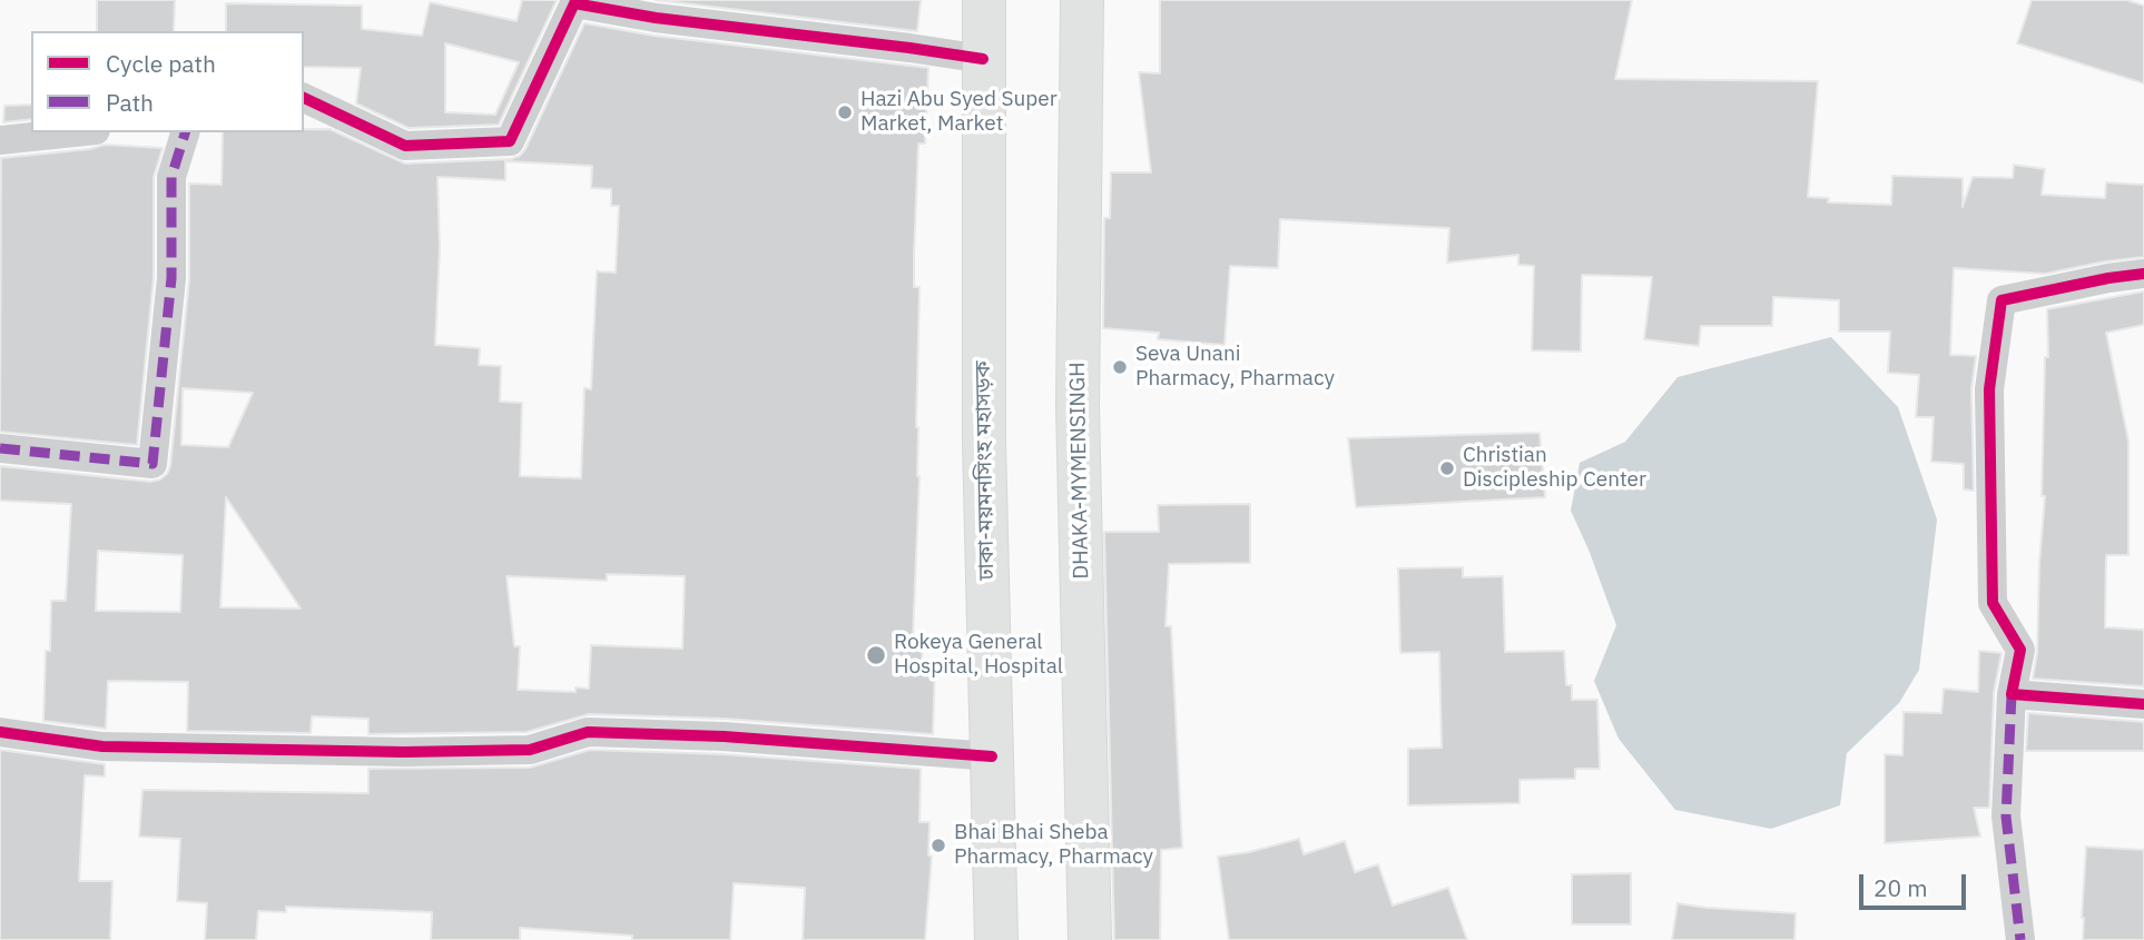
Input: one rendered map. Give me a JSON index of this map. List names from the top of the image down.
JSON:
{
  "streets": {
    "highway": ["ঢাকা-ময়মনসিংহ মহাসড়ক", "DHAKA-MYMENSINGH"]
  },
  "places": [
    "Hazi Abu Syed Super Market, Market",
    "Seva Unani Pharmacy, Pharmacy",
    "Christian Discipleship Center",
    "Rokeya General Hospital, Hospital",
    "Bhai Bhai Sheba Pharmacy, Pharmacy"
  ],
  "legend": ["Cycle path", "Path"],
  "scale_bar": "20 m"
}
